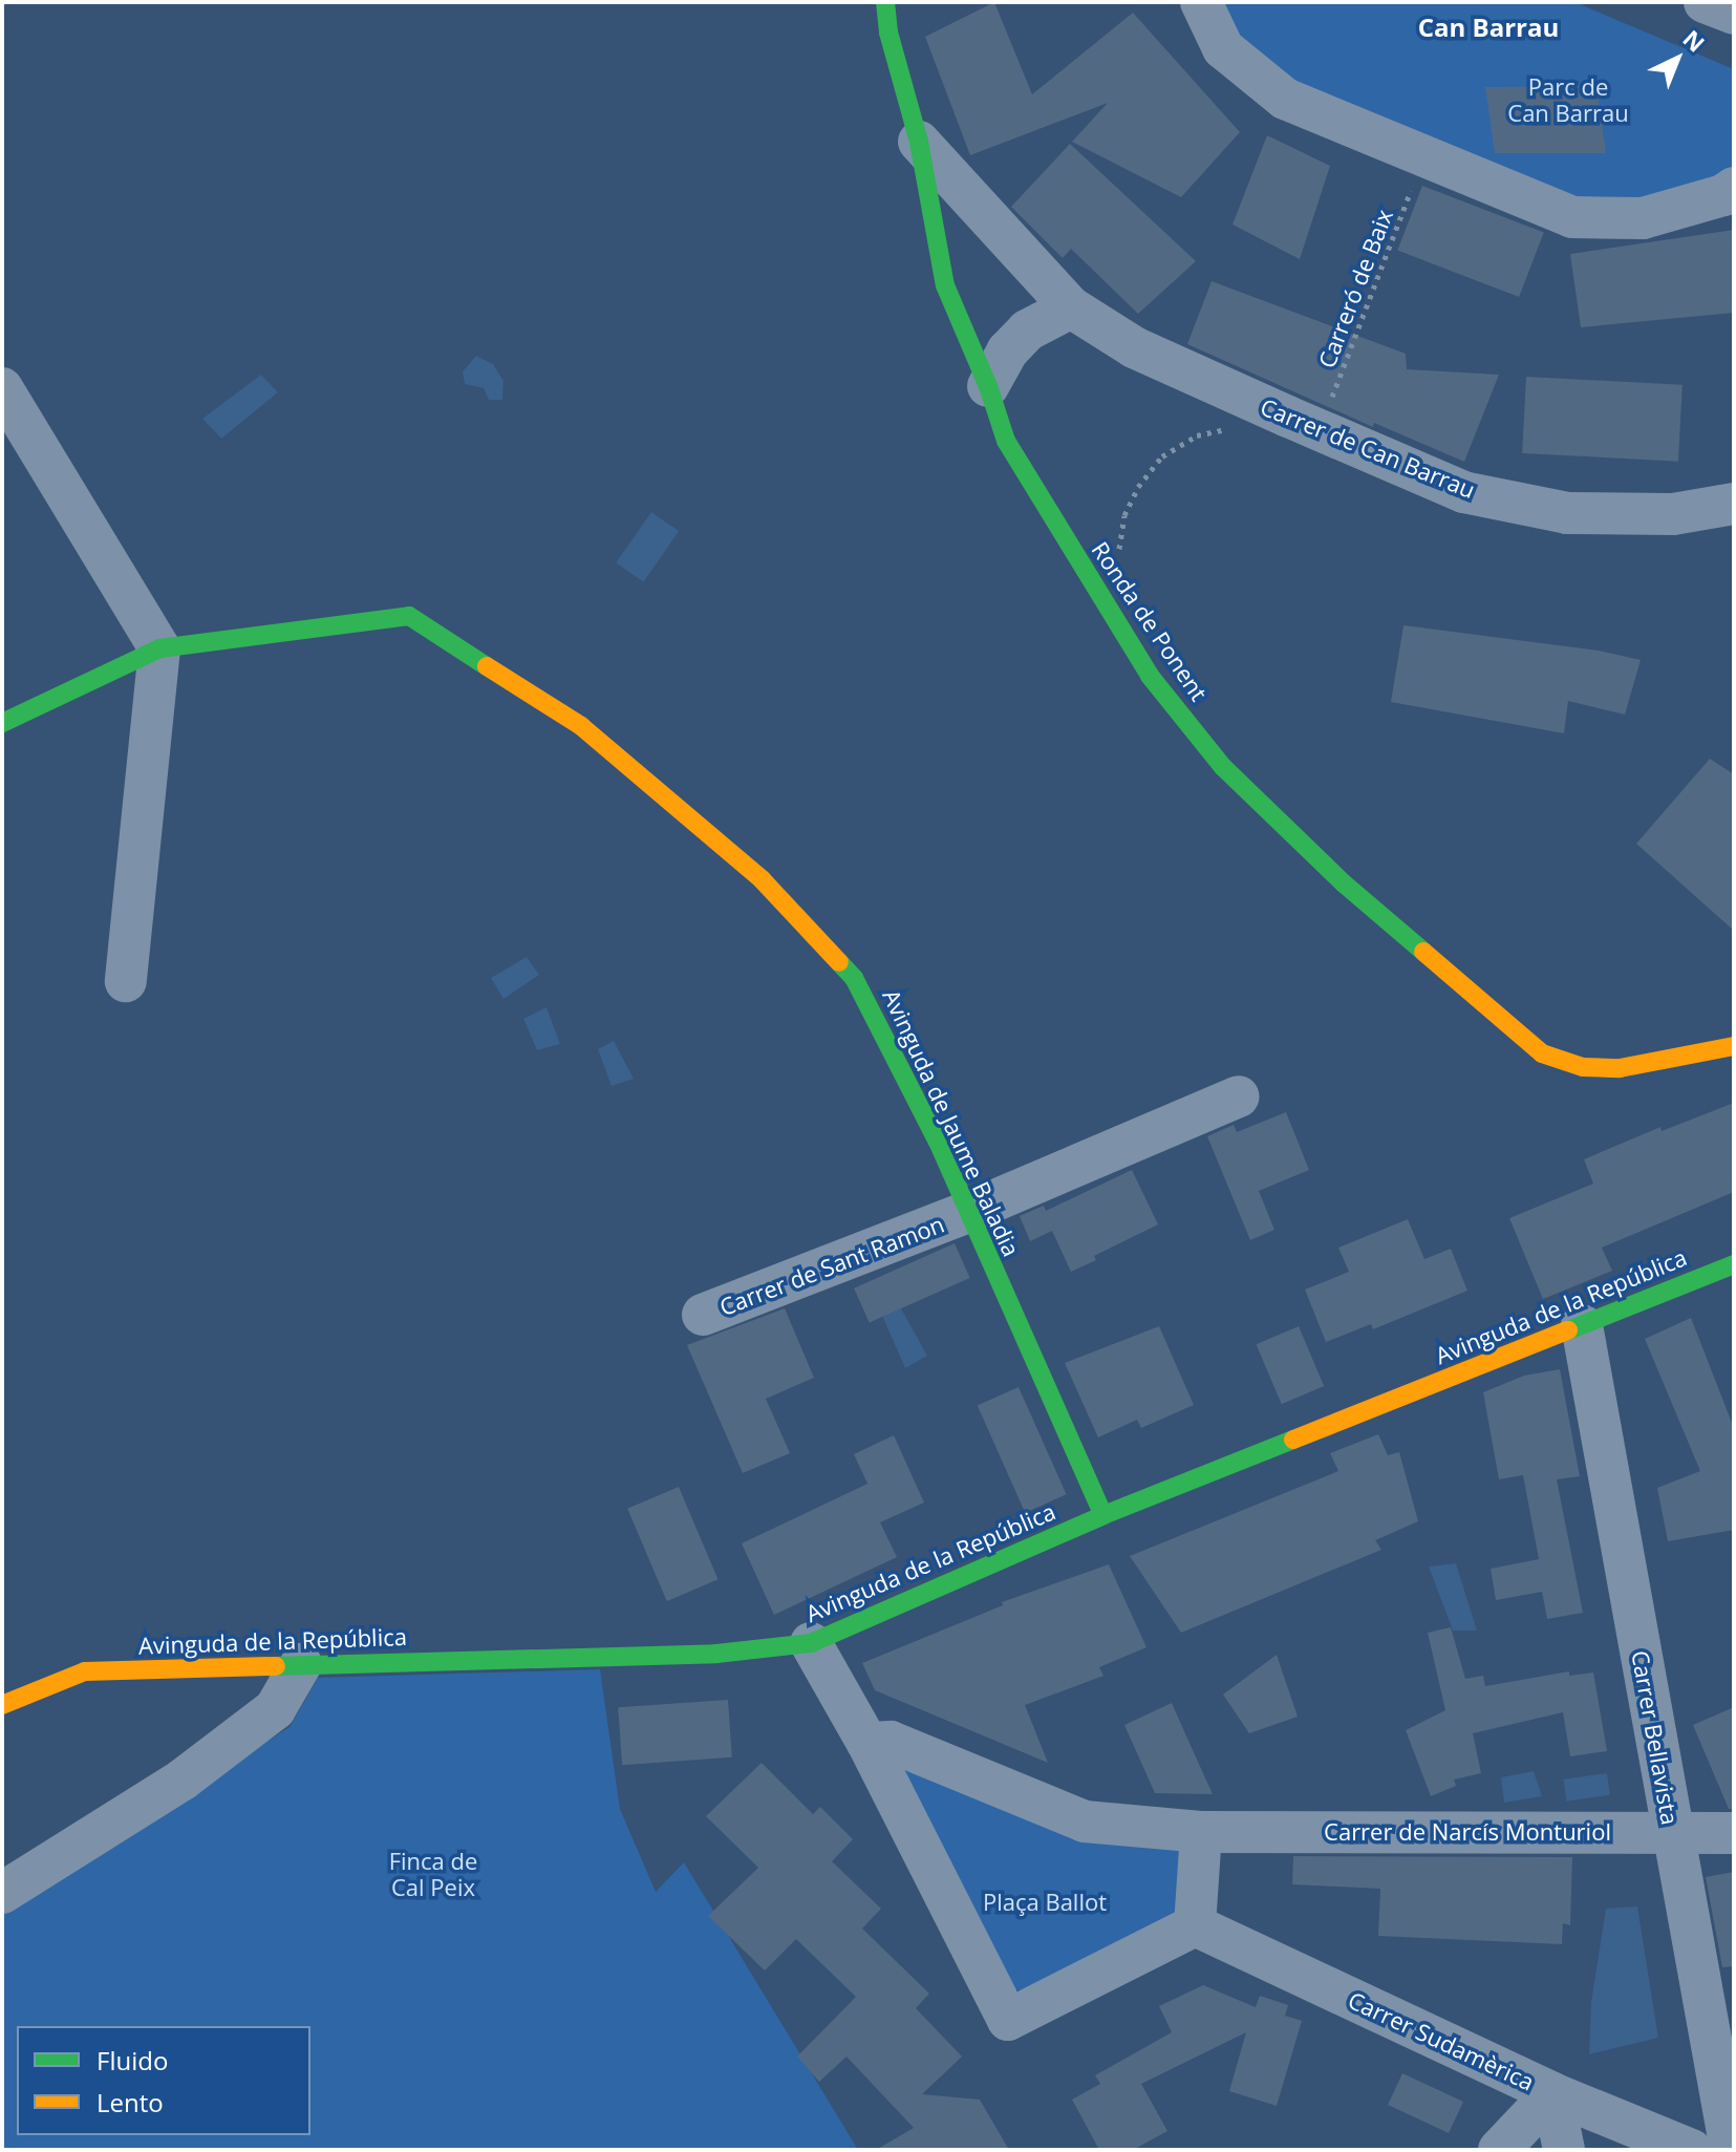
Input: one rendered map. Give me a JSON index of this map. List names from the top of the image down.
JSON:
{
  "streets": {
    "street": [
      "Carrer de Can Barrau",
      "Ronda de Ponent",
      "Avinguda de Jaume Baladia",
      "Carrer de Sant Ramon",
      "Avinguda de la República",
      "Carrer Bellavista",
      "Carrer de Narcís Monturiol",
      "Carrer Sudamèrica"
    ],
    "path": ["Carreró de Baix"]
  },
  "crossings": [
    ["Carreró de Baix", "Carrer de Can Barrau"],
    ["Carrer de Can Barrau", "Ronda de Ponent"],
    ["Avinguda de Jaume Baladia", "Carrer de Sant Ramon"],
    ["Avinguda de Jaume Baladia", "Avinguda de la República"],
    ["Avinguda de la República", "Carrer Bellavista"],
    ["Carrer Bellavista", "Carrer de Narcís Monturiol"]
  ],
  "districts": ["Can Barrau"],
  "parks": ["Parc de Can Barrau", "Finca de Cal Peix", "Plaça Ballot"],
  "legend": ["Fluido", "Lento"],
  "north": "top right"
}
